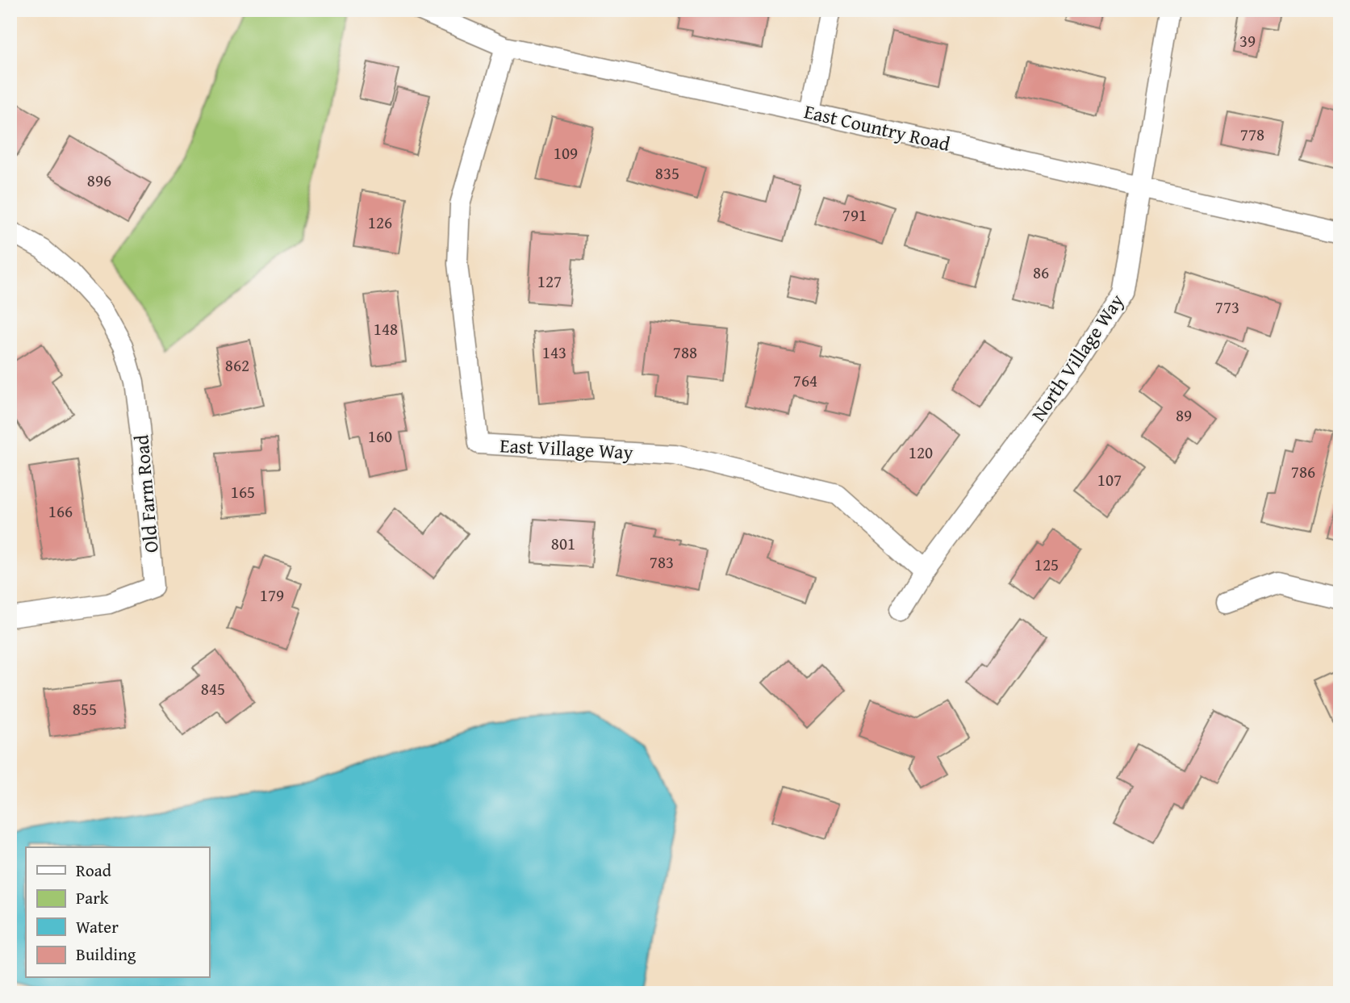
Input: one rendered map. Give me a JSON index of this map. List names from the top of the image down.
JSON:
{
  "streets": {
    "street": [
      "East Country Road",
      "North Village Way",
      "East Village Way",
      "Old Farm Road"
    ]
  },
  "crossings": [
    ["East Country Road", "North Village Way"],
    ["East Country Road", "East Village Way"],
    ["North Village Way", "East Village Way"]
  ],
  "house_numbers": [
    "39",
    "778",
    "109",
    "835",
    "896",
    "791",
    "126",
    "86",
    "127",
    "773",
    "148",
    "143",
    "788",
    "862",
    "764",
    "89",
    "160",
    "120",
    "786",
    "107",
    "165",
    "166",
    "801",
    "783",
    "125",
    "179",
    "845",
    "855"
  ],
  "legend": [
    "Road",
    "Park",
    "Water",
    "Building"
  ]
}
